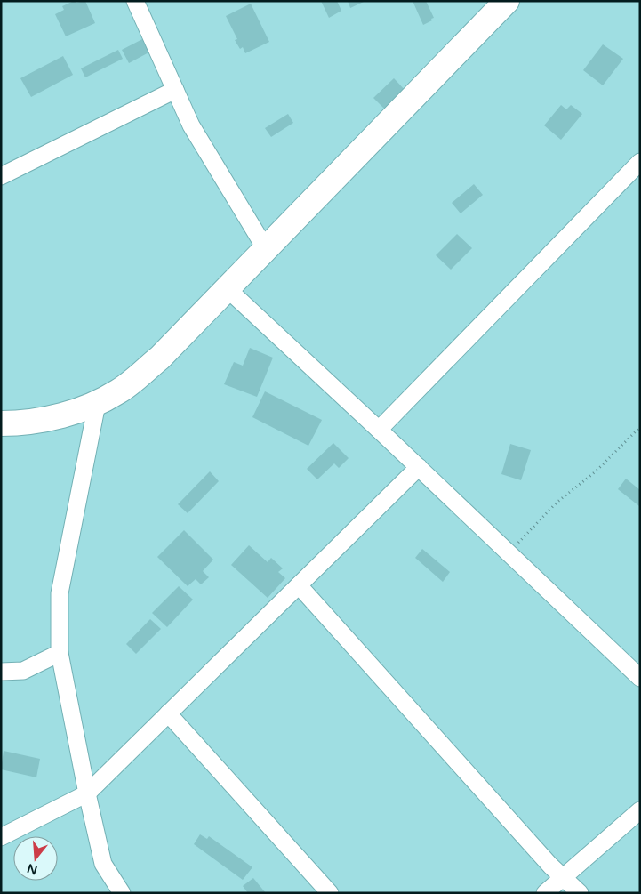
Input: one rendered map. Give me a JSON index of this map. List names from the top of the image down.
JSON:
{
  "north": "bottom"
}
